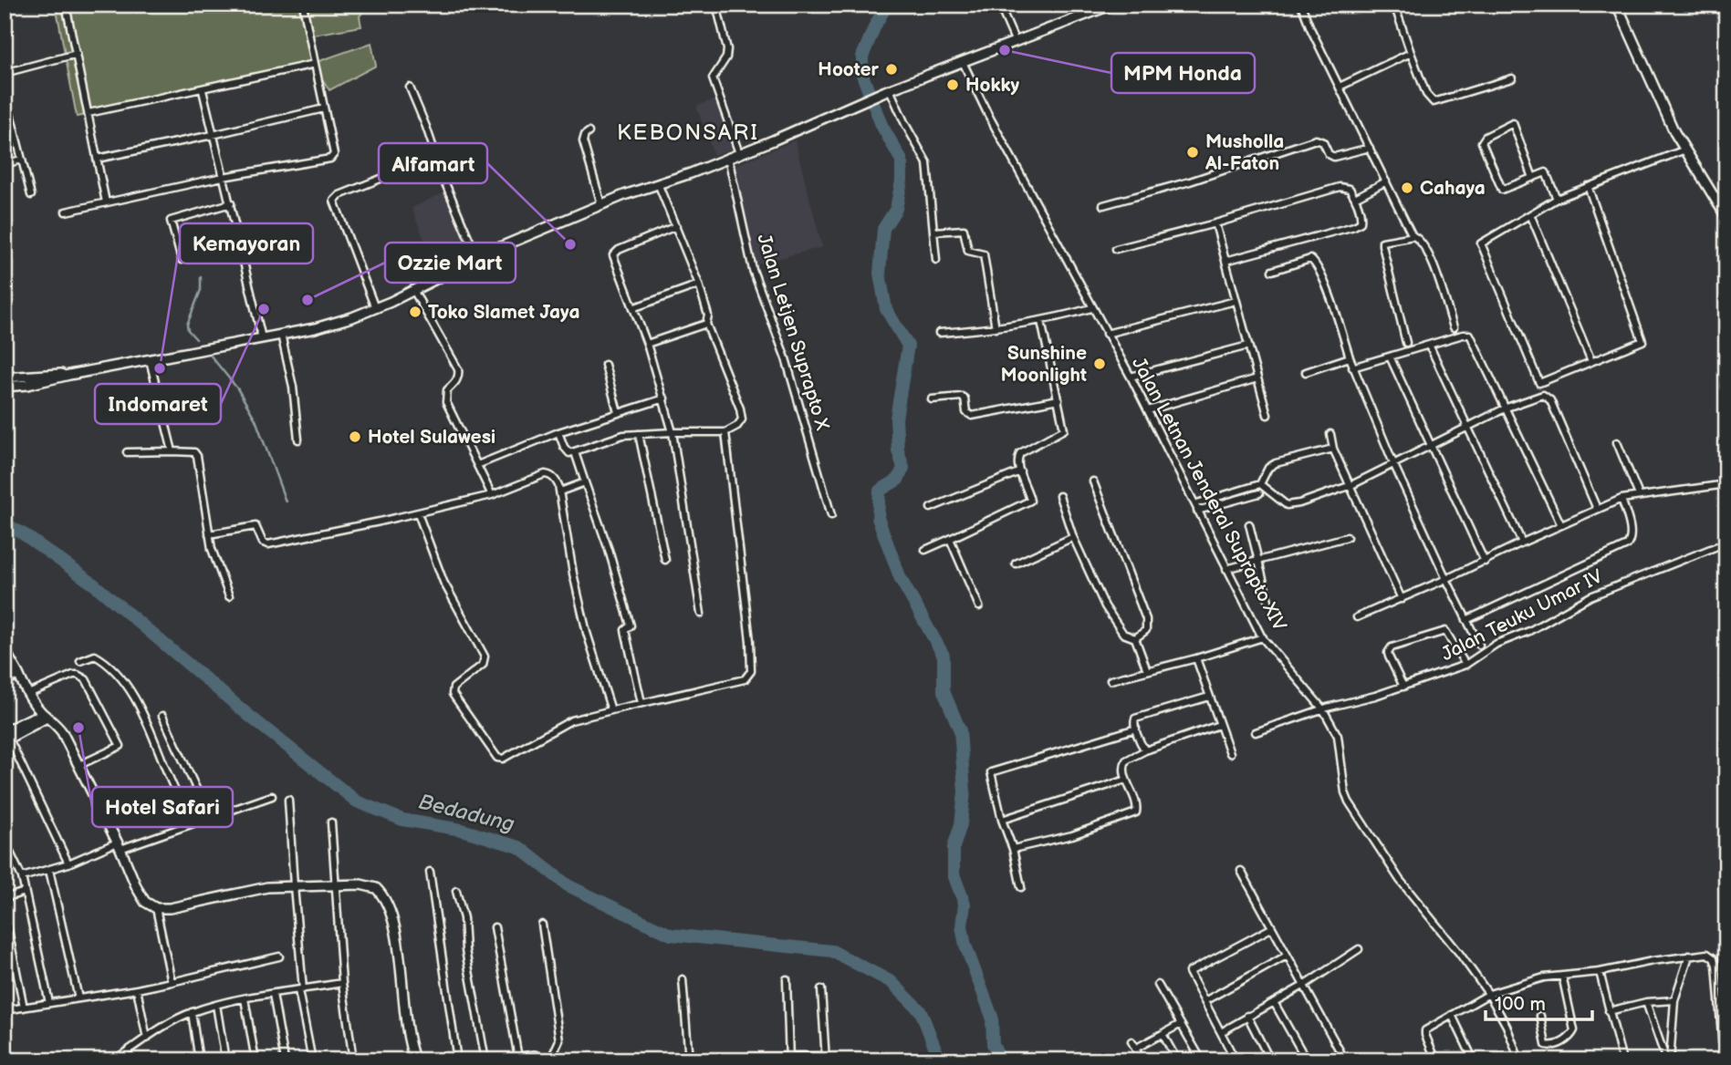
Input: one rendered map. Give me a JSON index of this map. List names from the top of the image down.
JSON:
{
  "streets": {
    "street": ["Jalan Letjen Suprapto X", "Jalan Letnan Jenderal Suprapto XIV", "Jalan Teuku Umar IV"]
  },
  "crossings": [
    ["Jalan Letnan Jenderal Suprapto XIV", "Jalan Teuku Umar IV"]
  ],
  "districts": ["KEBONSARI"],
  "water": ["Bedadung"],
  "places": [
    "MPM Honda",
    "Hooter",
    "Hokky",
    "Musholla Al-Faton",
    "Cahaya",
    "Alfamart",
    "Ozzie Mart",
    "Indomaret",
    "Toko Slamet Jaya",
    "Sunshine Moonlight",
    "Kemayoran",
    "Hotel Sulawesi",
    "Hotel Safari"
  ],
  "scale_bar": "100 m"
}
